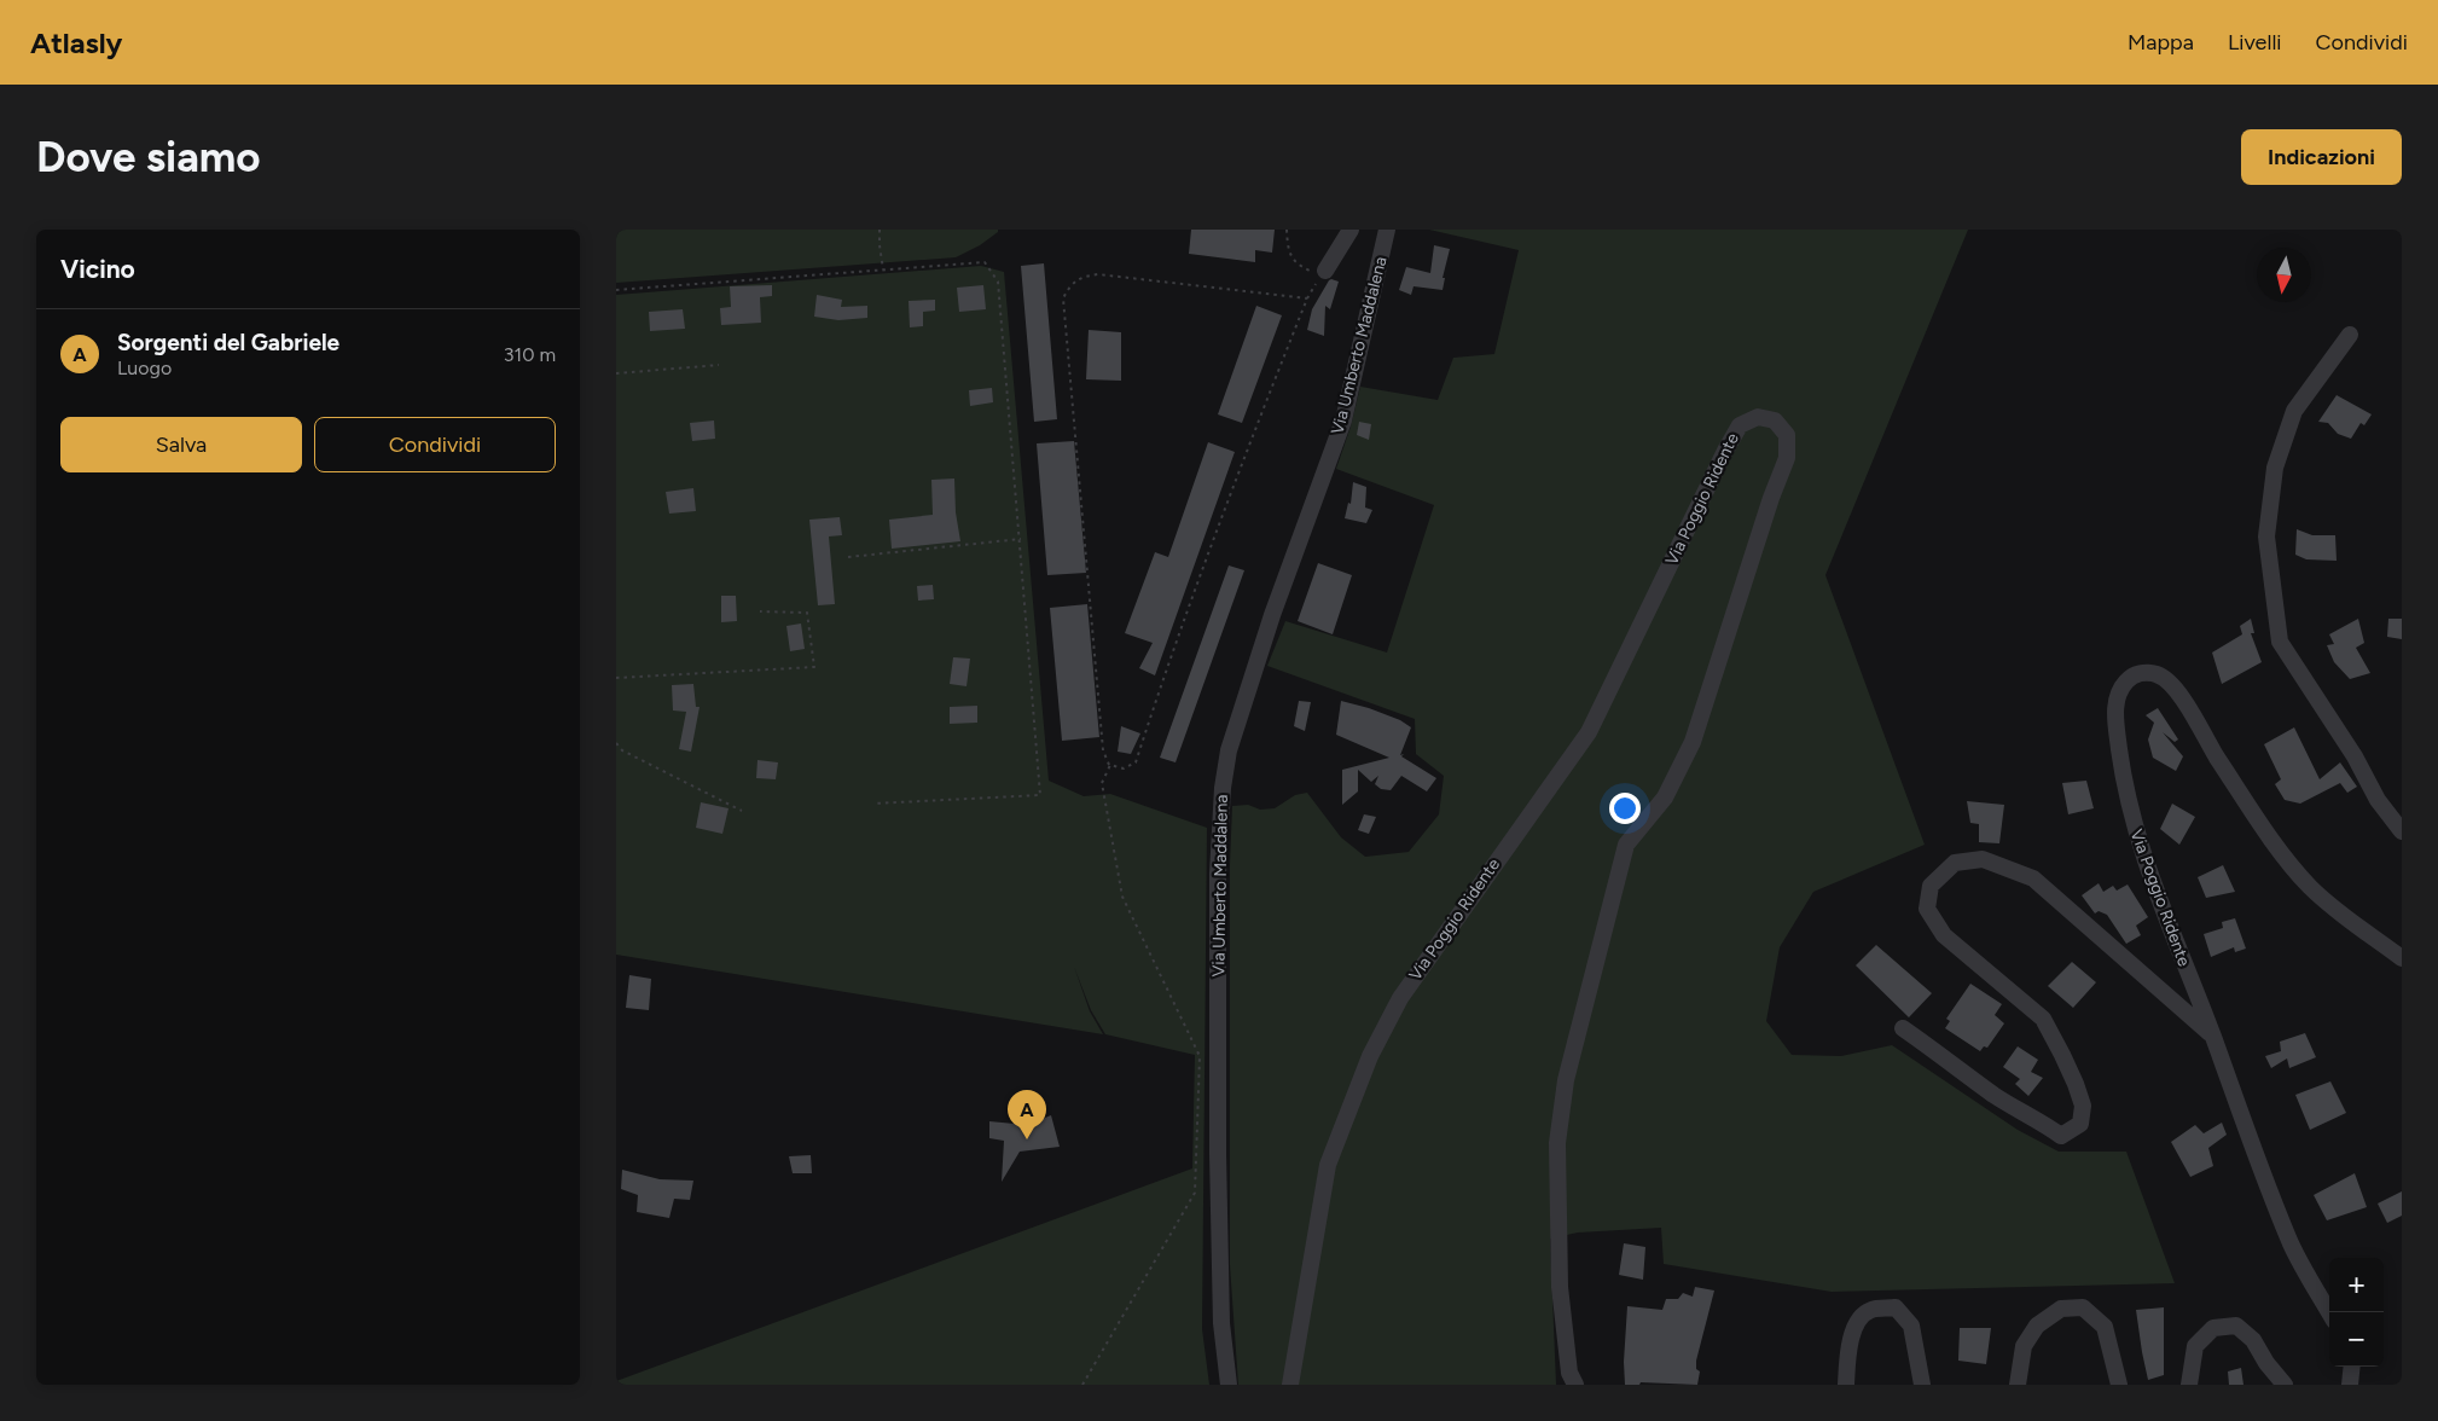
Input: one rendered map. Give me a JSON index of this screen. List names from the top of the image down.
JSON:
{
  "streets": {
    "street": ["Via Umberto Maddalena", "Via Poggio Ridente"]
  },
  "north": "bottom",
  "page": {
    "header": "Atlasly",
    "nav": ["Mappa", "Livelli", "Condividi"],
    "buttons": [
      "Indicazioni",
      ["Salva", "Condividi"]
    ],
    "title": "Dove siamo",
    "heading": "Vicino",
    "list": [
      {
        "mark": "A",
        "name": "Sorgenti del Gabriele",
        "note": "Luogo",
        "value": "310 m"
      }
    ],
    "pins": "A",
    "map_buttons": ["+", "−"]
  }
}
